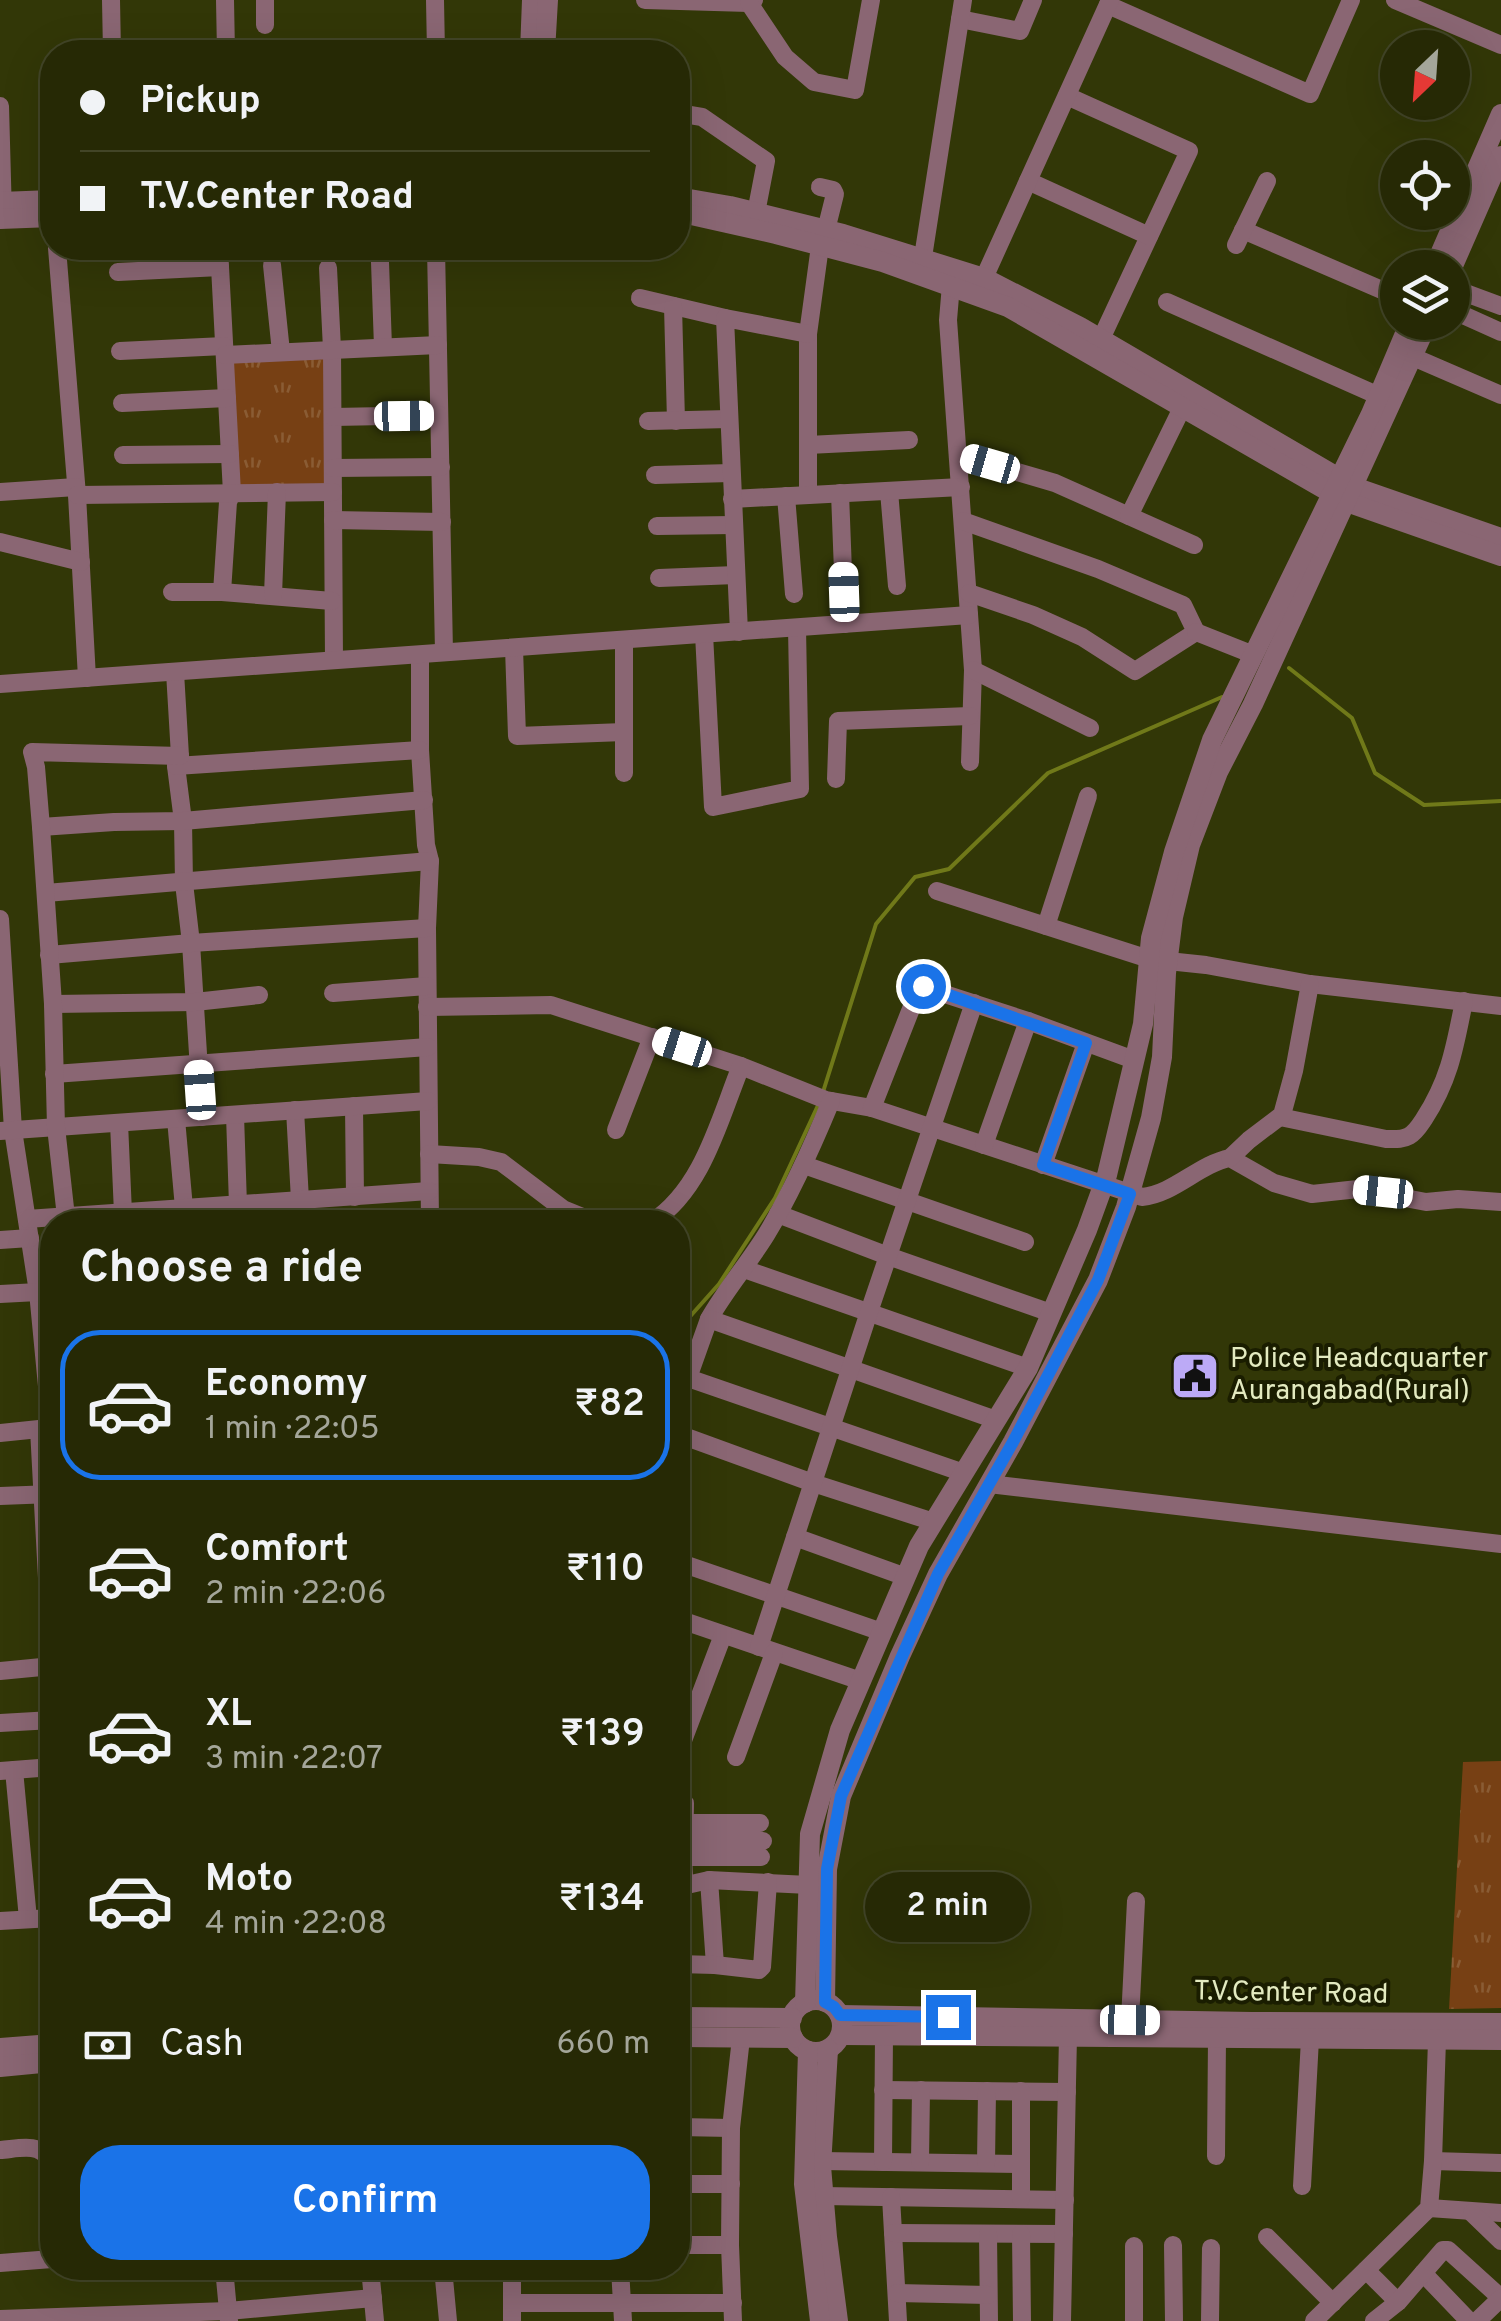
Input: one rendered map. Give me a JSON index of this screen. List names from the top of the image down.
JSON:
{
  "streets": {
    "street": ["T.V.Center Road"]
  },
  "places": {
    "public building": ["Police Headcquarter Aurangabad(Rural)"]
  },
  "north": "bottom left",
  "page": {
    "banner": ["Pickup", "T.V.Center Road"],
    "heading": "Choose a ride",
    "list": [
      {
        "name": "Economy",
        "note": "1 min · 22:05",
        "value": "₹82"
      },
      {
        "name": "Comfort",
        "note": "2 min · 22:06",
        "value": "₹110"
      },
      {
        "name": "XL",
        "note": "3 min · 22:07",
        "value": "₹139"
      },
      {
        "name": "Moto",
        "note": "4 min · 22:08",
        "value": "₹134"
      }
    ],
    "bubble": "2 min",
    "pay": ["Cash", "660 m"],
    "buttons": "Confirm"
  }
}
